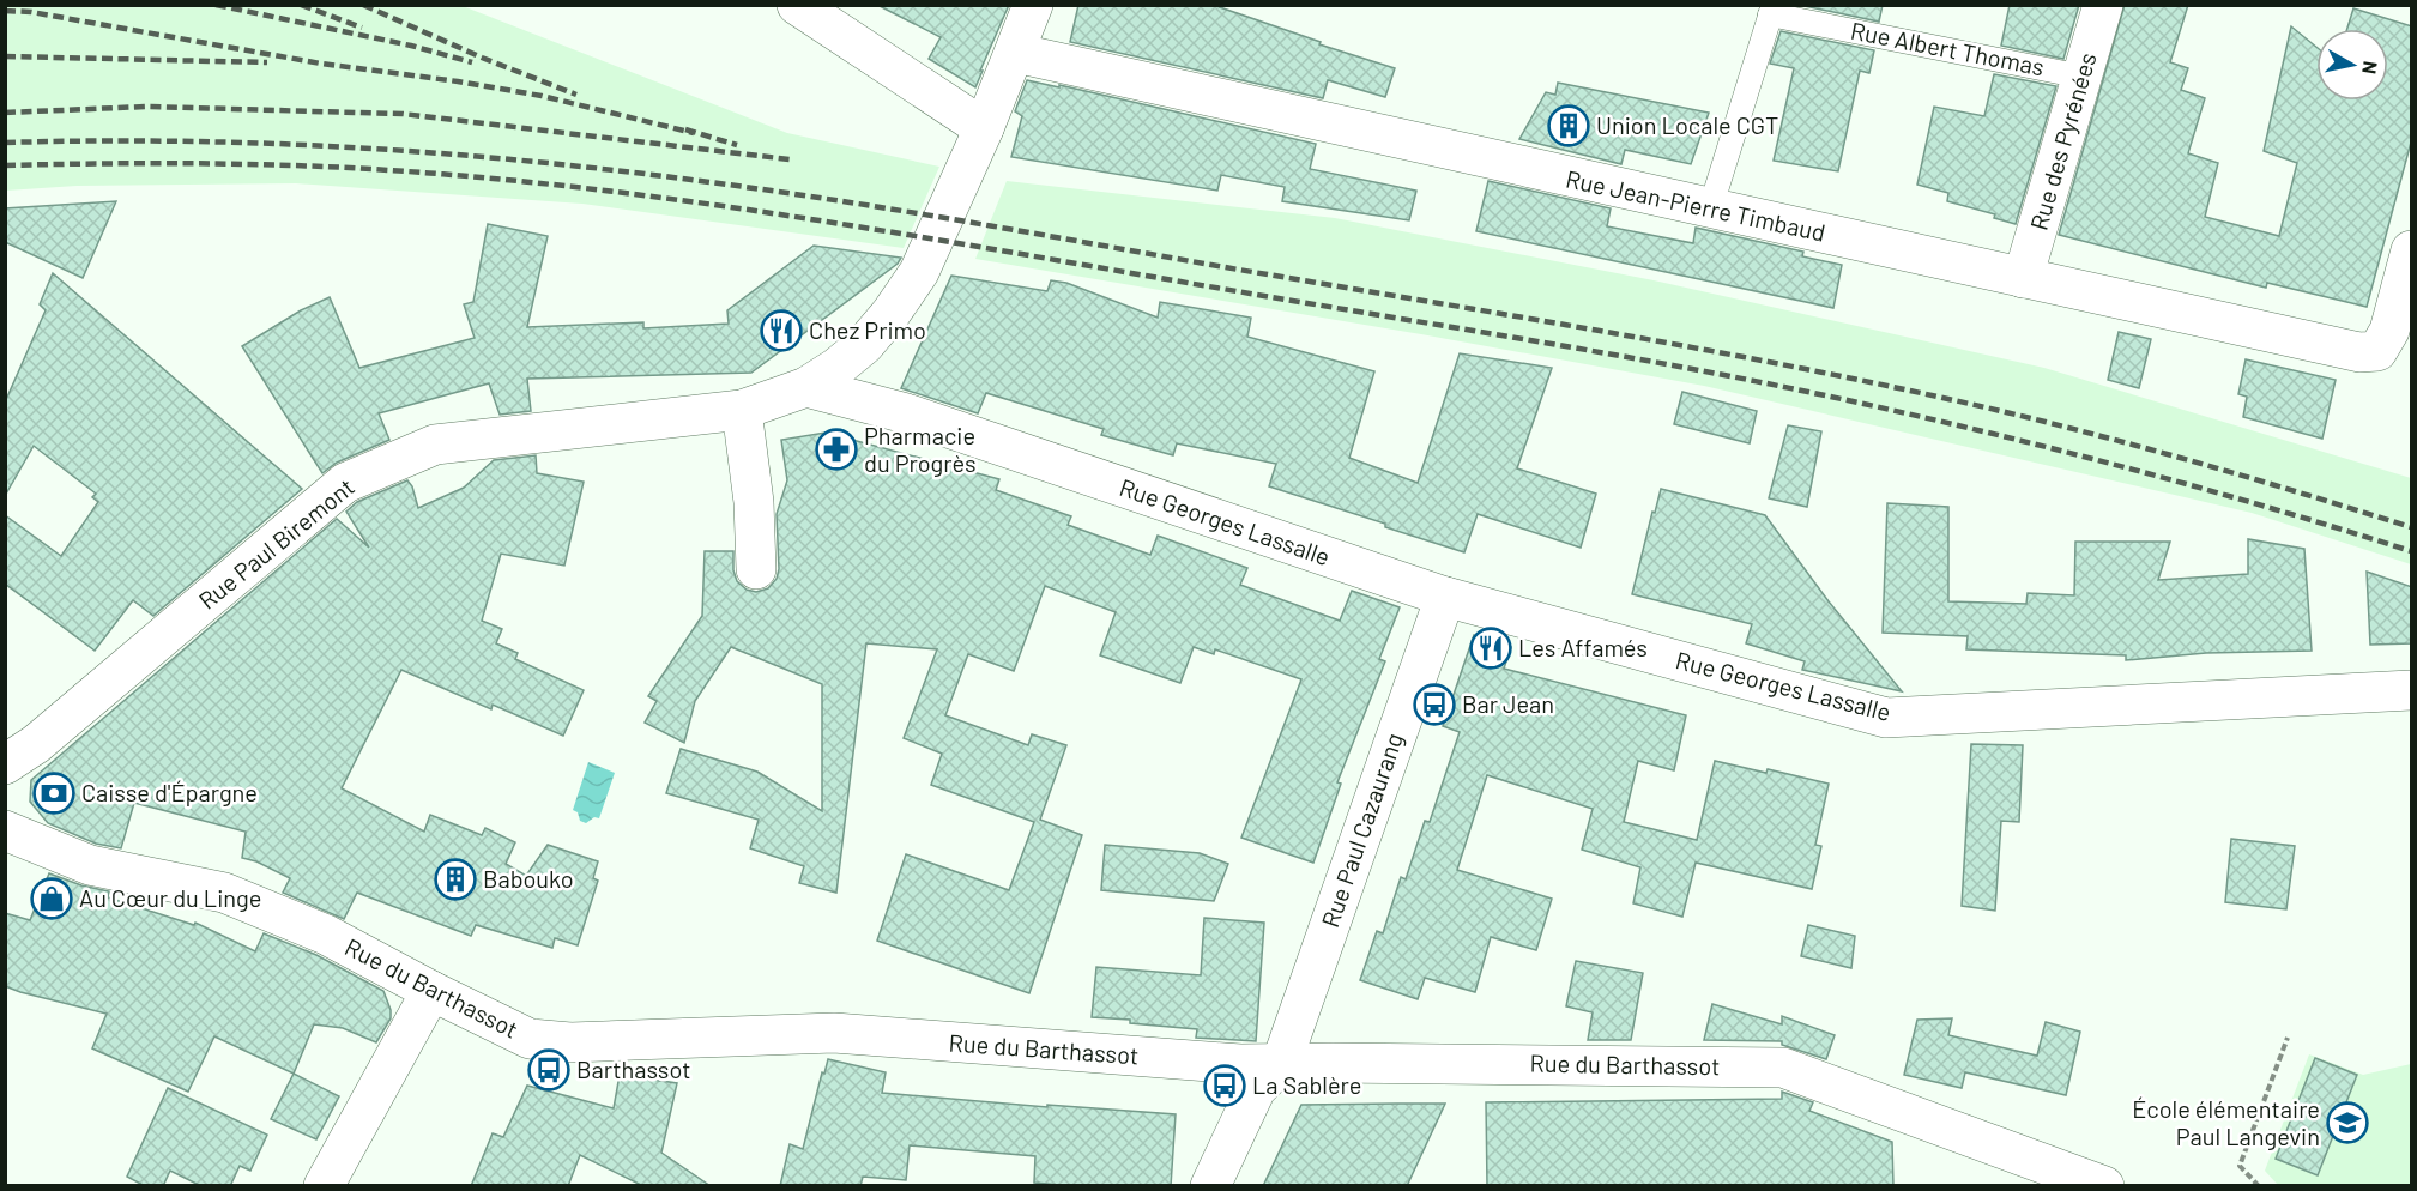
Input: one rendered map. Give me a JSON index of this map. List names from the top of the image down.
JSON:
{
  "streets": {
    "street": [
      "Rue des Pyrénées",
      "Rue Jean-Pierre Timbaud",
      "Rue Georges Lassalle",
      "Rue Paul Biremont",
      "Rue Paul Cazaurang",
      "Rue du Barthassot"
    ],
    "lane": ["Rue Albert Thomas"]
  },
  "crossings": [
    ["Rue Albert Thomas", "Rue des Pyrénées"],
    ["Rue Albert Thomas", "Rue Jean-Pierre Timbaud"],
    ["Rue des Pyrénées", "Rue Jean-Pierre Timbaud"],
    ["Rue Jean-Pierre Timbaud", "Rue Paul Biremont"],
    ["Rue Georges Lassalle", "Rue Paul Biremont"],
    ["Rue Georges Lassalle", "Rue Paul Cazaurang"],
    ["Rue Paul Cazaurang", "Rue du Barthassot"]
  ],
  "places": {
    "building": ["Union Locale CGT", "Babouko"],
    "restaurant": ["Chez Primo", "Les Affamés"],
    "pharmacy": ["Pharmacie du Progrès"],
    "bus stop": ["Bar Jean", "Barthassot", "La Sablère"],
    "bank": ["Caisse d'Épargne"],
    "shop": ["Au Cœur du Linge"],
    "school or university": ["École élémentaire Paul Langevin"]
  },
  "north": "right"
}
